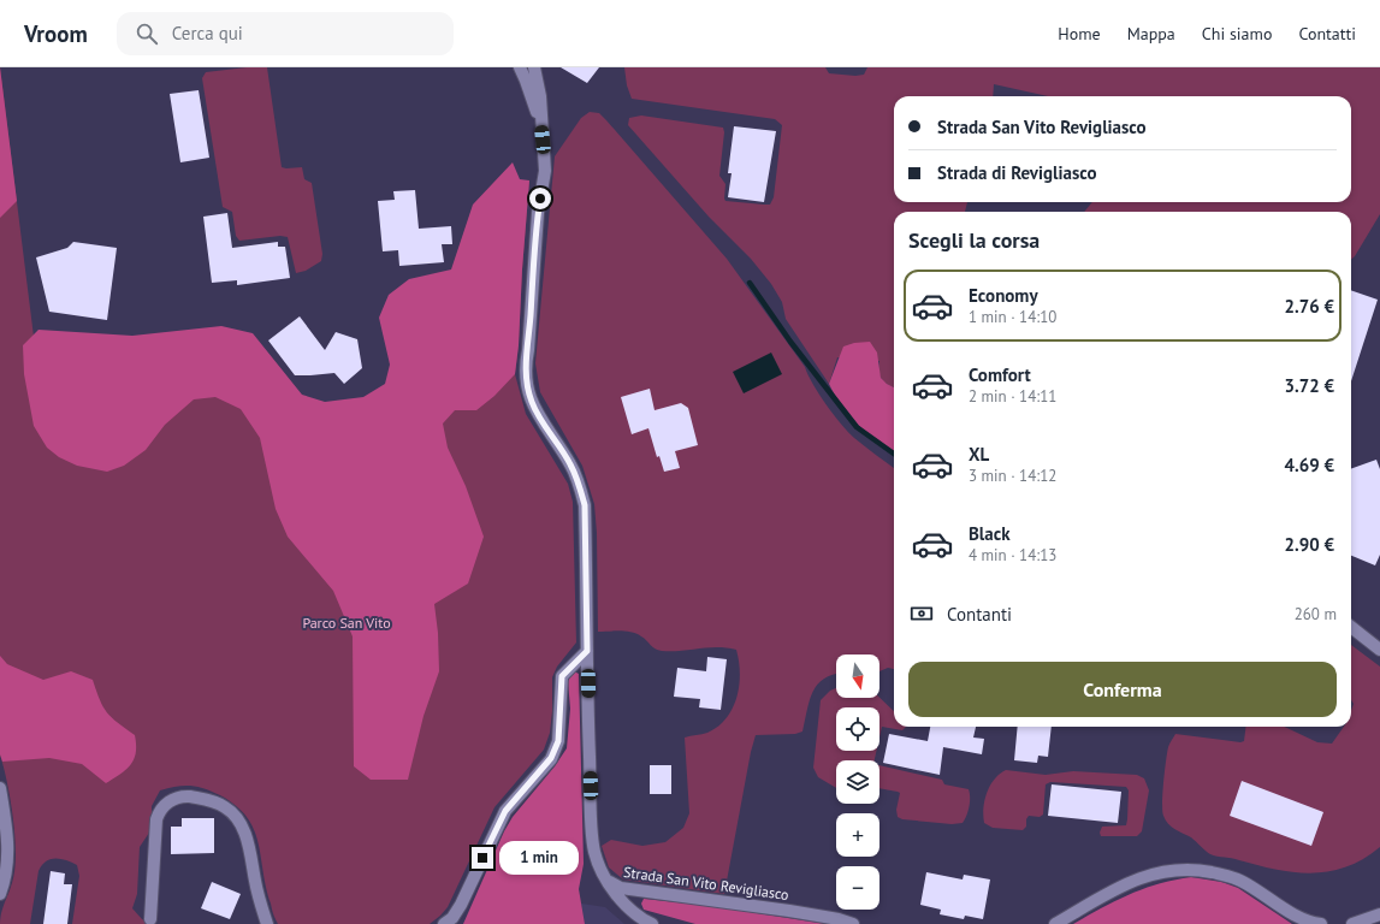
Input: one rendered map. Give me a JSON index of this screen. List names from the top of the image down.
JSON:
{
  "streets": {
    "street": ["Strada San Vito Revigliasco"]
  },
  "parks": ["Parco San Vito"],
  "north": "bottom",
  "page": {
    "header": "Vroom",
    "search": "Cerca qui",
    "nav": [
      "Home",
      "Mappa",
      "Chi siamo",
      "Contatti"
    ],
    "banner": ["Strada San Vito Revigliasco", "Strada di Revigliasco"],
    "heading": "Scegli la corsa",
    "list": [
      {
        "name": "Economy",
        "note": "1 min · 14:10",
        "value": "2.76 €"
      },
      {
        "name": "Comfort",
        "note": "2 min · 14:11",
        "value": "3.72 €"
      },
      {
        "name": "XL",
        "note": "3 min · 14:12",
        "value": "4.69 €"
      },
      {
        "name": "Black",
        "note": "4 min · 14:13",
        "value": "2.90 €"
      }
    ],
    "pay": ["Contanti", "260 m"],
    "buttons": "Conferma",
    "map_buttons": ["+", "−"],
    "bubble": "1 min"
  }
}
